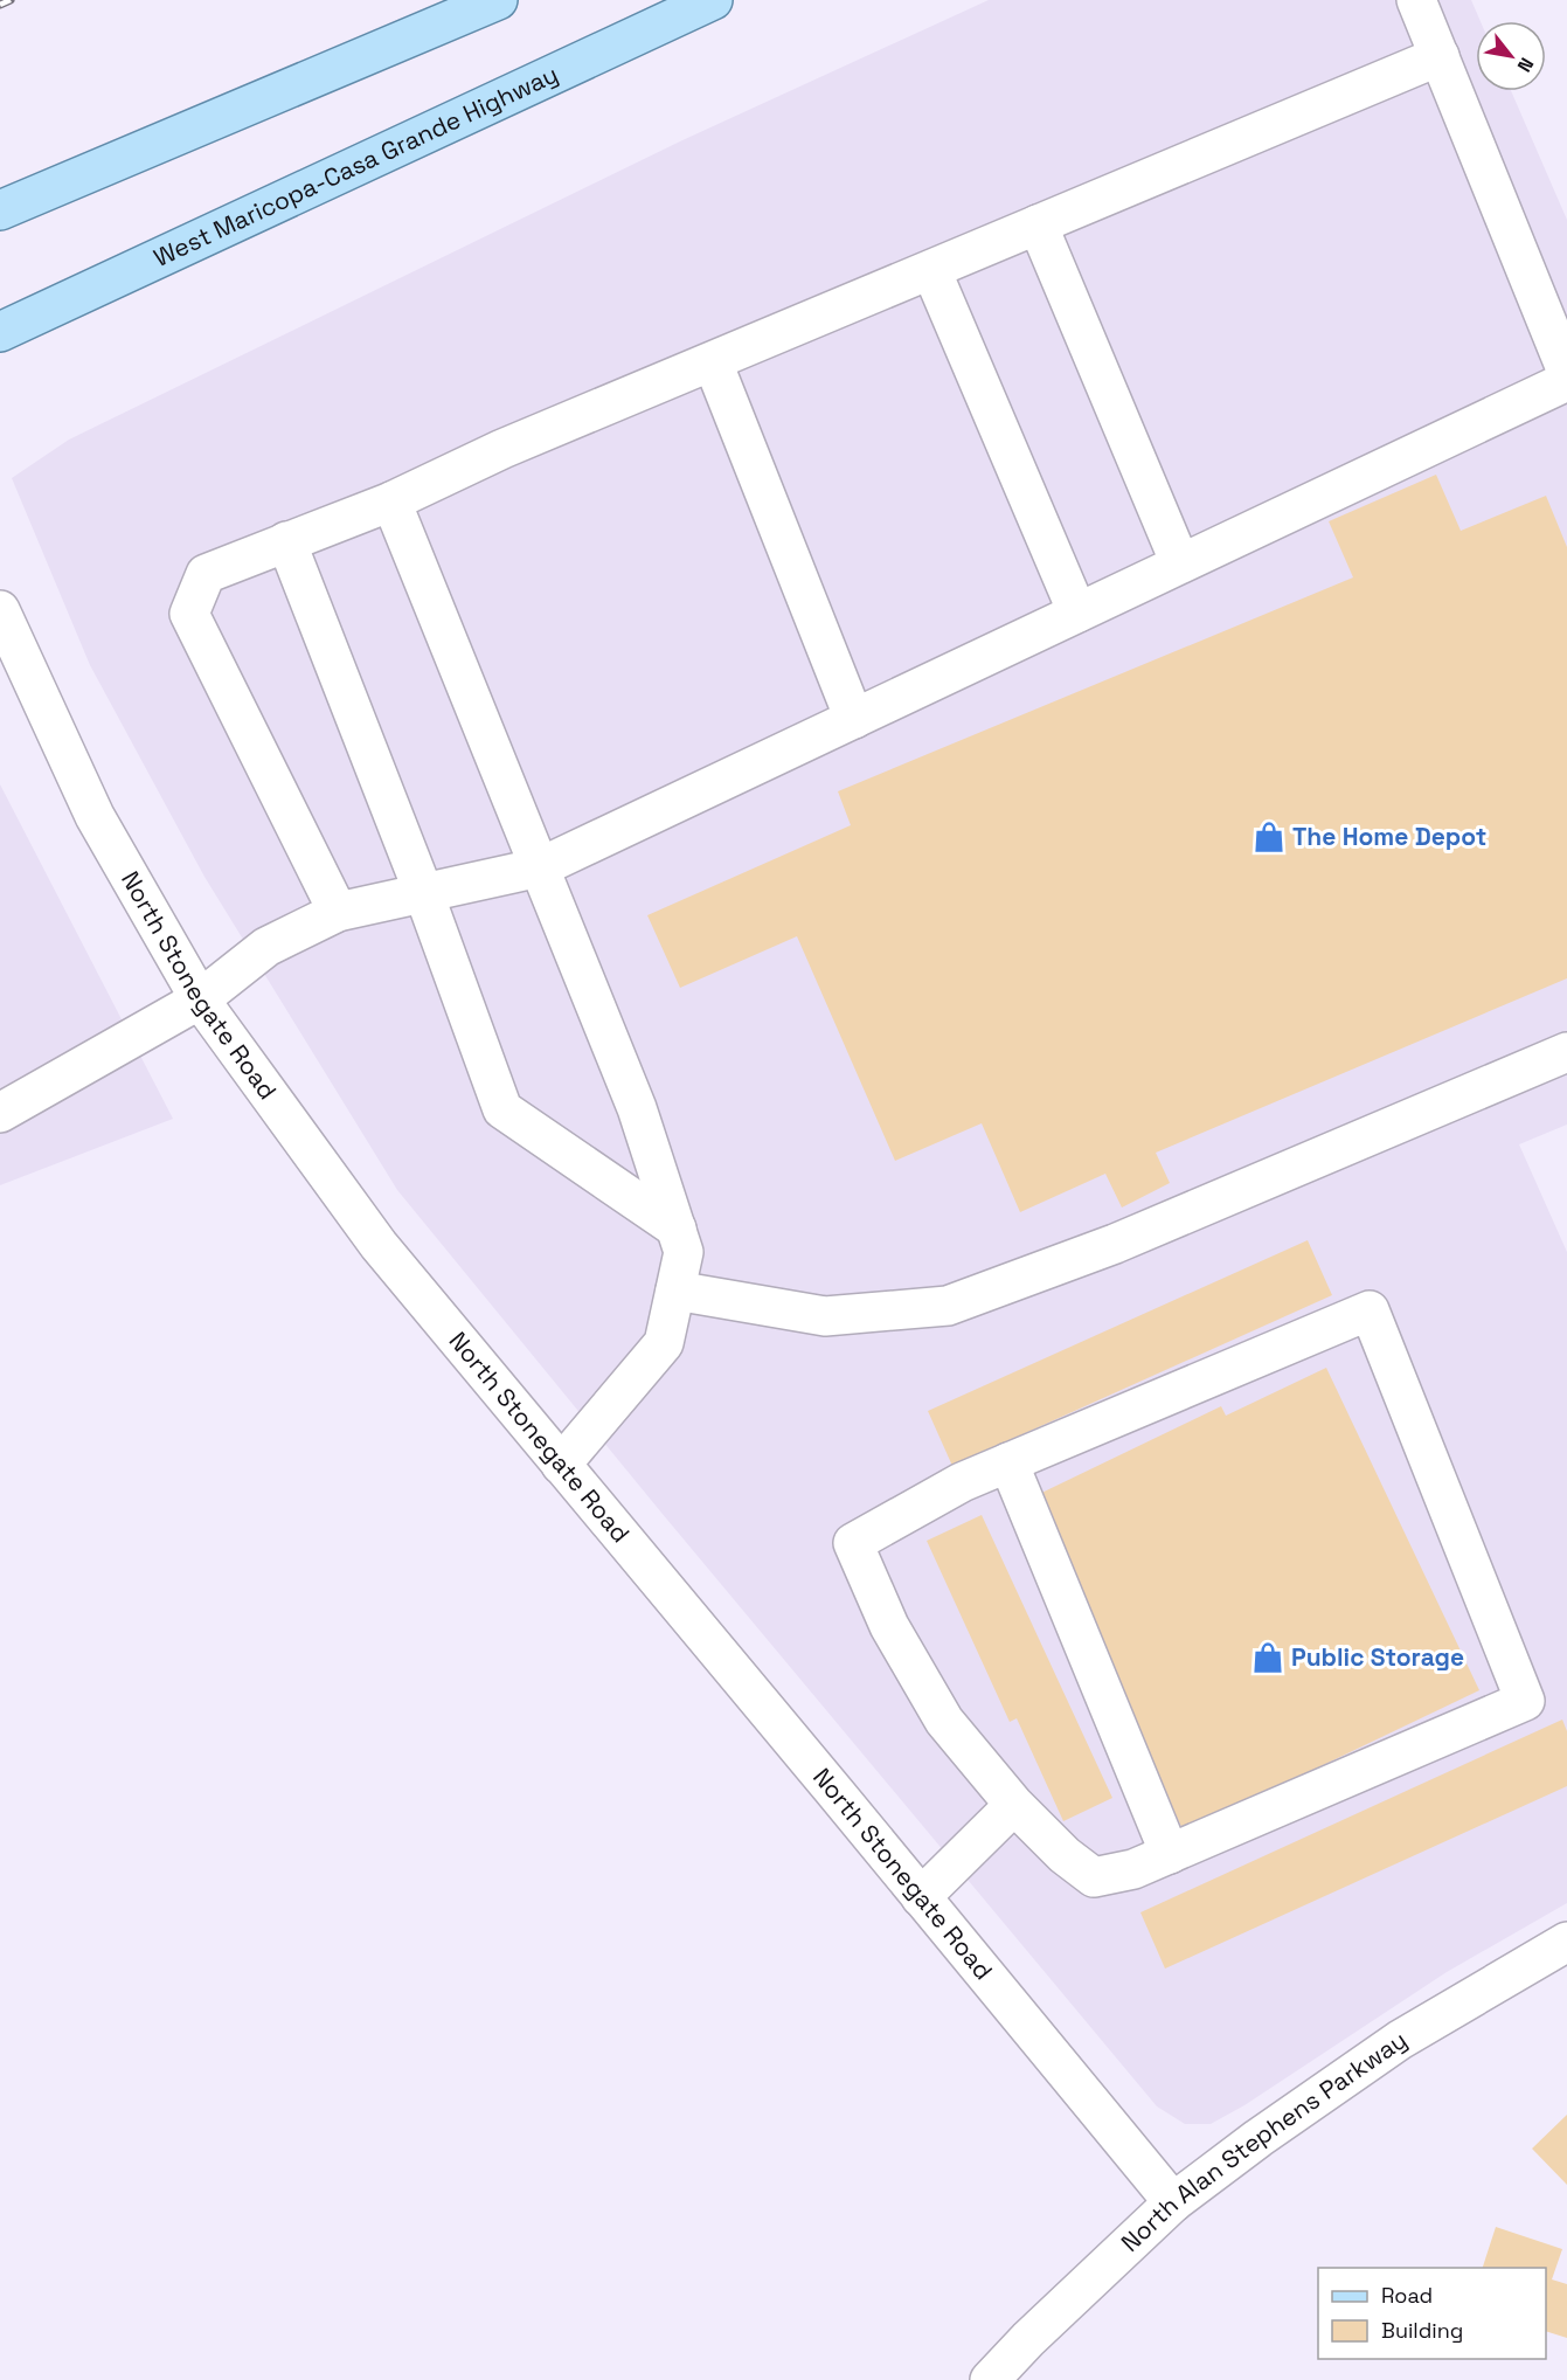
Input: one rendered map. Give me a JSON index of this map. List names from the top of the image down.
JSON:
{
  "streets": {
    "main road": ["West Maricopa-Casa Grande Highway"],
    "street": ["North Stonegate Road", "North Alan Stephens Parkway"]
  },
  "crossings": [
    ["North Stonegate Road", "North Alan Stephens Parkway"]
  ],
  "places": {
    "shop": ["The Home Depot", "Public Storage"]
  },
  "legend": ["Road", "Building"],
  "north": "bottom right"
}
